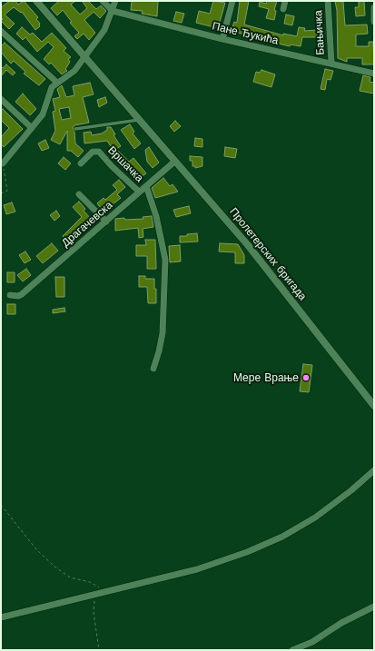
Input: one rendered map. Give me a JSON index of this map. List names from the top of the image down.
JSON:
{
  "streets": {
    "street": [
      "Бањичка",
      "Пане Ђукића",
      "Вршачка",
      "Драгачевска",
      "Пролетерских бригада"
    ]
  },
  "crossings": [
    ["Бањичка", "Пане Ђукића"],
    ["Вршачка", "Драгачевска"],
    ["Драгачевска", "Пролетерских бригада"]
  ],
  "places": ["Мере Врање"]
}
